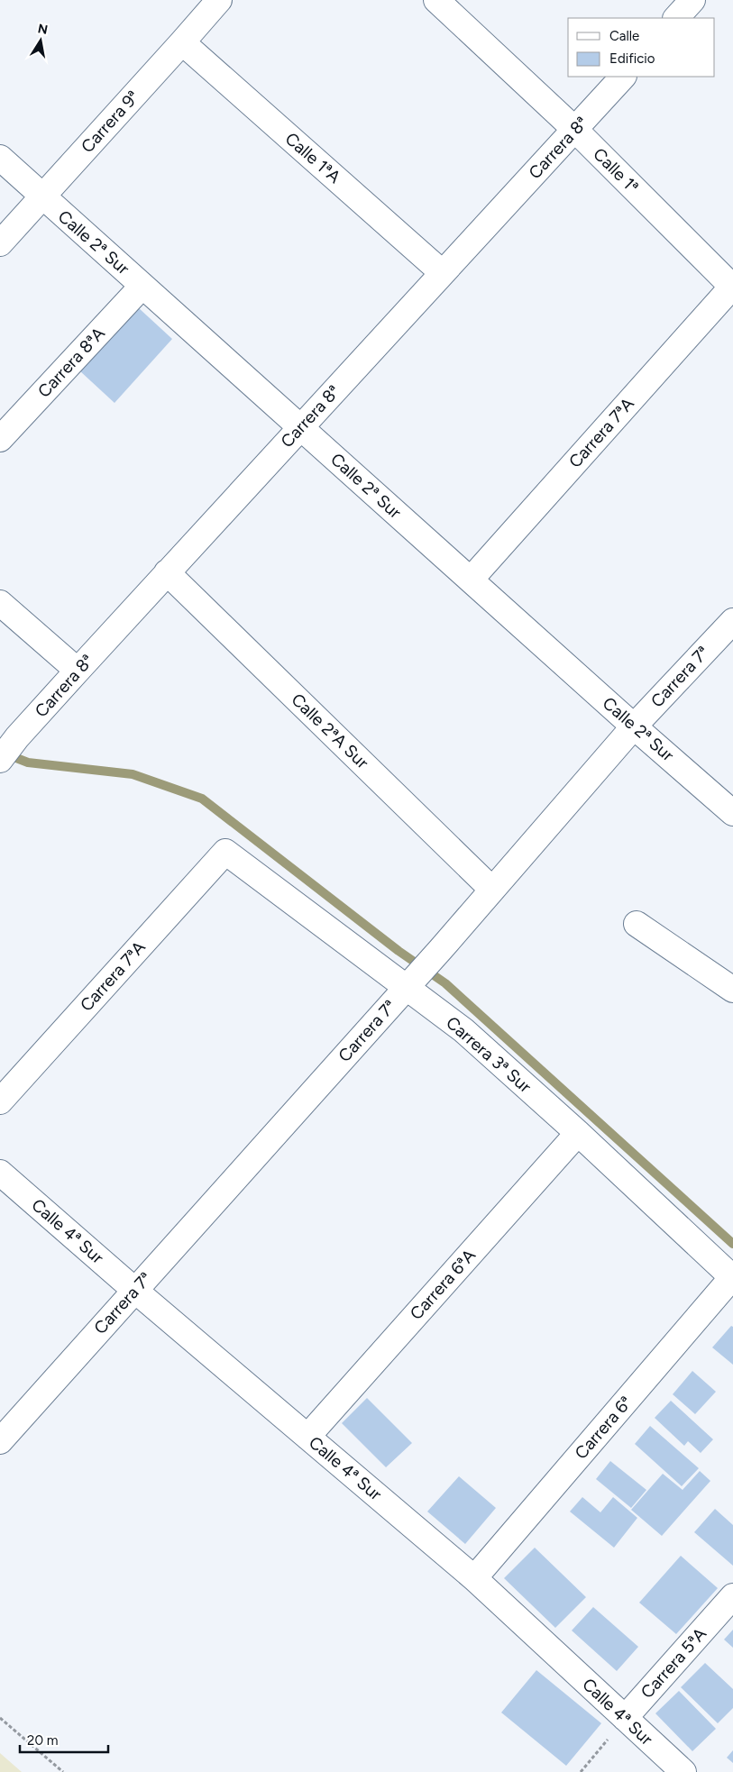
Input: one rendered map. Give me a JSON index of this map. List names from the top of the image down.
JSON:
{
  "streets": {
    "street": [
      "Carrera 9ª",
      "Carrera 8ª",
      "Calle 1ªA",
      "Calle 1ª",
      "Calle 2ª Sur",
      "Carrera 8ªA",
      "Carrera 7ªA",
      "Carrera 7ª",
      "Calle 2ªA Sur",
      "Carrera 3ª Sur",
      "Calle 4ª Sur",
      "Carrera 6ªA",
      "Carrera 6ª",
      "Carrera 5ªA"
    ]
  },
  "crossings": [
    ["Carrera 9ª", "Calle 1ªA"],
    ["Carrera 9ª", "Calle 2ª Sur"],
    ["Carrera 8ª", "Calle 1ªA"],
    ["Carrera 8ª", "Calle 1ª"],
    ["Carrera 8ª", "Calle 2ª Sur"],
    ["Carrera 8ª", "Calle 2ªA Sur"],
    ["Calle 1ª", "Carrera 7ªA"],
    ["Calle 2ª Sur", "Carrera 8ªA"],
    ["Calle 2ª Sur", "Carrera 7ªA"],
    ["Calle 2ª Sur", "Carrera 7ª"],
    ["Carrera 7ªA", "Carrera 3ª Sur"],
    ["Carrera 7ª", "Calle 2ªA Sur"],
    ["Carrera 7ª", "Carrera 3ª Sur"],
    ["Carrera 7ª", "Calle 4ª Sur"],
    ["Carrera 3ª Sur", "Carrera 6ªA"],
    ["Carrera 3ª Sur", "Carrera 6ª"],
    ["Calle 4ª Sur", "Carrera 6ªA"],
    ["Calle 4ª Sur", "Carrera 6ª"],
    ["Calle 4ª Sur", "Carrera 5ªA"]
  ],
  "legend": ["Calle", "Edificio"],
  "scale_bar": "20 m",
  "north": "top"
}
